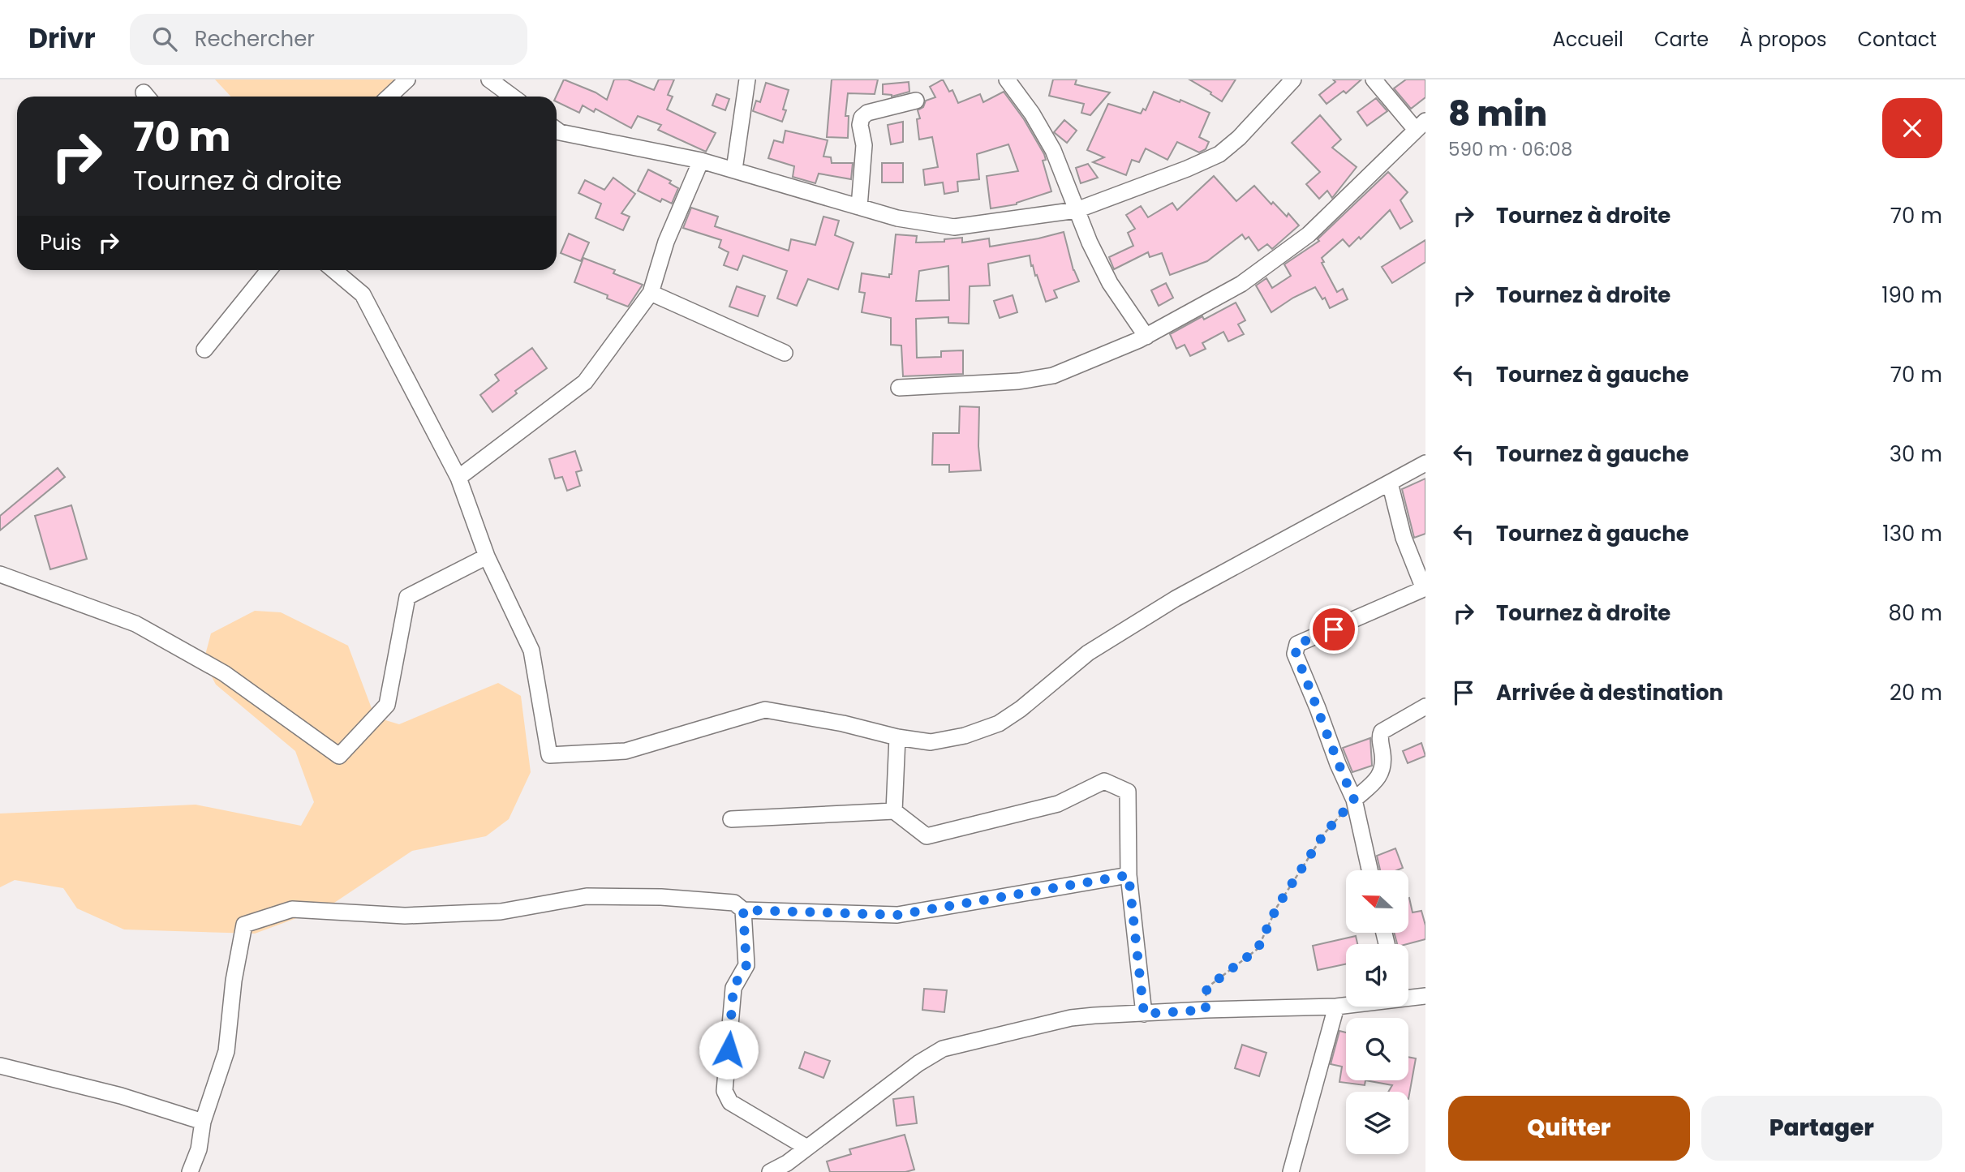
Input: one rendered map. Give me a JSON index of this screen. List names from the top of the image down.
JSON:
{
  "north": "left",
  "page": {
    "header": "Drivr",
    "search": "Rechercher",
    "nav": [
      "Accueil",
      "Carte",
      "À propos",
      "Contact"
    ],
    "heading": ["8 min", "590 m · 06:08"],
    "turn": ["70 m", "Tournez à droite"],
    "list": [
      {
        "name": "Tournez à droite",
        "value": "70 m"
      },
      {
        "name": "Tournez à droite",
        "value": "190 m"
      },
      {
        "name": "Tournez à gauche",
        "value": "70 m"
      },
      {
        "name": "Tournez à gauche",
        "value": "30 m"
      },
      {
        "name": "Tournez à gauche",
        "value": "130 m"
      },
      {
        "name": "Tournez à droite",
        "value": "80 m"
      },
      {
        "name": "Arrivée à destination",
        "value": "20 m"
      }
    ],
    "then": "Puis",
    "buttons": ["Quitter", "Partager"]
  }
}
